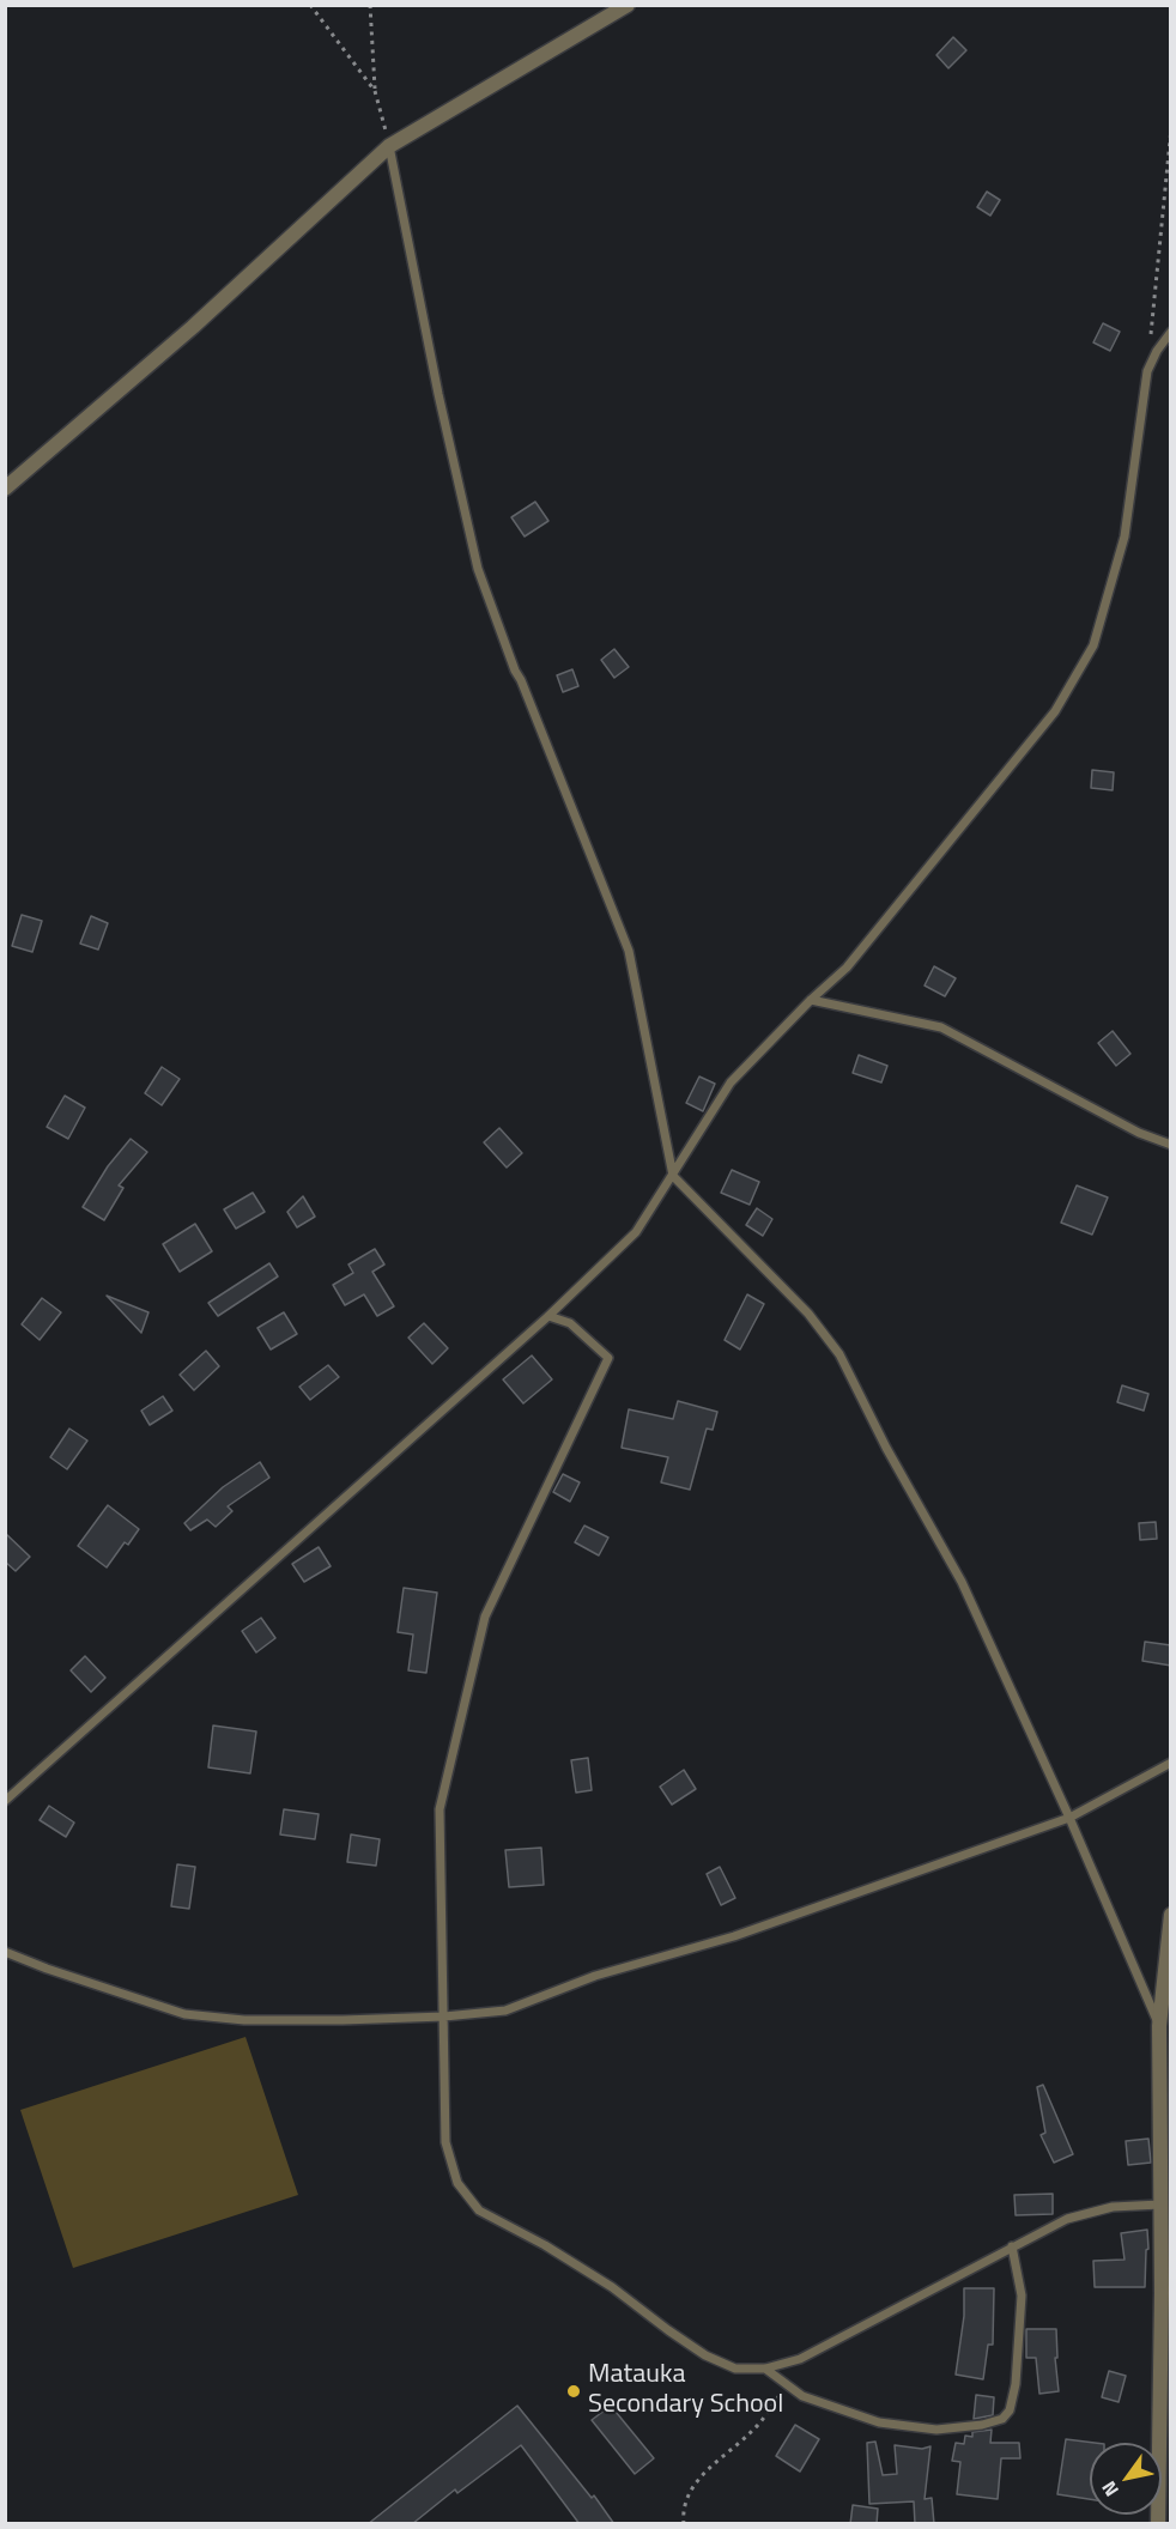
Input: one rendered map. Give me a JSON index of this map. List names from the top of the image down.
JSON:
{
  "places": ["Matauka Secondary School"],
  "north": "bottom left"
}
